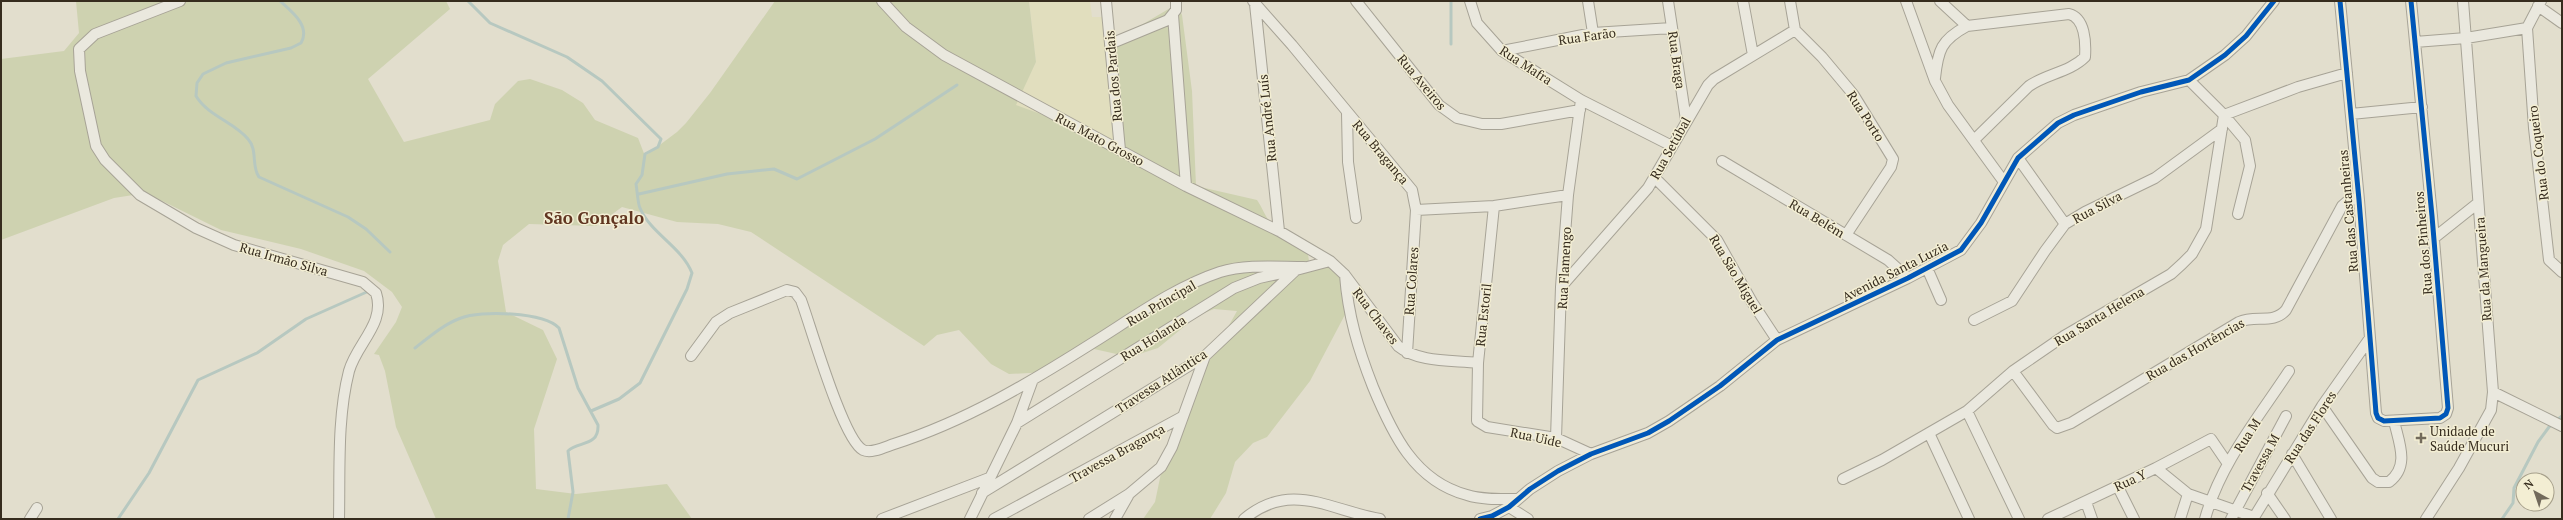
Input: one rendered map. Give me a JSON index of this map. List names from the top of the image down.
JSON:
{
  "streets": {
    "street": [
      "Rua Farão",
      "Rua Braga",
      "Rua Mafra",
      "Rua dos Pardais",
      "Rua Aveiros",
      "Rua Porto",
      "Rua André Luís",
      "Rua Mato Grosso",
      "Rua Setúbal",
      "Rua Bragança",
      "Rua do Coqueiro",
      "Rua Silva",
      "Rua das Castanheiras",
      "Rua Belém",
      "Rua dos Pinheiros",
      "Rua Irmão Silva",
      "Rua Flamengo",
      "Rua da Mangueira",
      "Avenida Santa Luzia",
      "Rua São Miguel",
      "Rua Colares",
      "Rua Principal",
      "Rua Estoril",
      "Rua Chaves",
      "Rua Santa Helena",
      "Rua Holanda",
      "Rua das Hortências",
      "Travessa Atlântica",
      "Rua das Flores",
      "Rua M",
      "Rua Uide",
      "Travessa Bragança",
      "Travessa M",
      "Rua Y"
    ]
  },
  "crossings": [
    ["Rua Farão", "Rua Braga"],
    ["Rua Farão", "Rua Mafra"],
    ["Rua Braga", "Rua Setúbal"],
    ["Rua Mafra", "Rua Aveiros"],
    ["Rua Mafra", "Rua Flamengo"],
    ["Rua dos Pardais", "Rua Mato Grosso"],
    ["Rua Aveiros", "Rua Flamengo"],
    ["Rua Porto", "Rua Setúbal"],
    ["Rua Porto", "Rua Belém"],
    ["Rua André Luís", "Rua Mato Grosso"],
    ["Rua André Luís", "Rua Bragança"],
    ["Rua Mato Grosso", "Rua Chaves"],
    ["Rua Setúbal", "Rua Flamengo"],
    ["Rua Setúbal", "Rua São Miguel"],
    ["Rua Bragança", "Rua Colares"],
    ["Rua Silva", "Rua Santa Helena"],
    ["Rua das Castanheiras", "Rua dos Pinheiros"],
    ["Rua das Castanheiras", "Rua das Hortências"],
    ["Rua das Castanheiras", "Rua das Flores"],
    ["Rua Belém", "Avenida Santa Luzia"],
    ["Rua Flamengo", "Rua Uide"],
    ["Avenida Santa Luzia", "Rua São Miguel"],
    ["Avenida Santa Luzia", "Rua Uide"],
    ["Rua Colares", "Rua Chaves"],
    ["Rua Principal", "Rua Holanda"],
    ["Rua Principal", "Travessa Atlântica"],
    ["Rua Estoril", "Rua Chaves"],
    ["Rua Estoril", "Rua Uide"],
    ["Rua Santa Helena", "Rua das Hortências"],
    ["Rua Holanda", "Travessa Atlântica"],
    ["Rua M", "Rua Y"]
  ],
  "districts": ["São Gonçalo"],
  "places": {
    "health": ["Unidade de Saúde Mucuri"]
  },
  "north": "top left"
}
